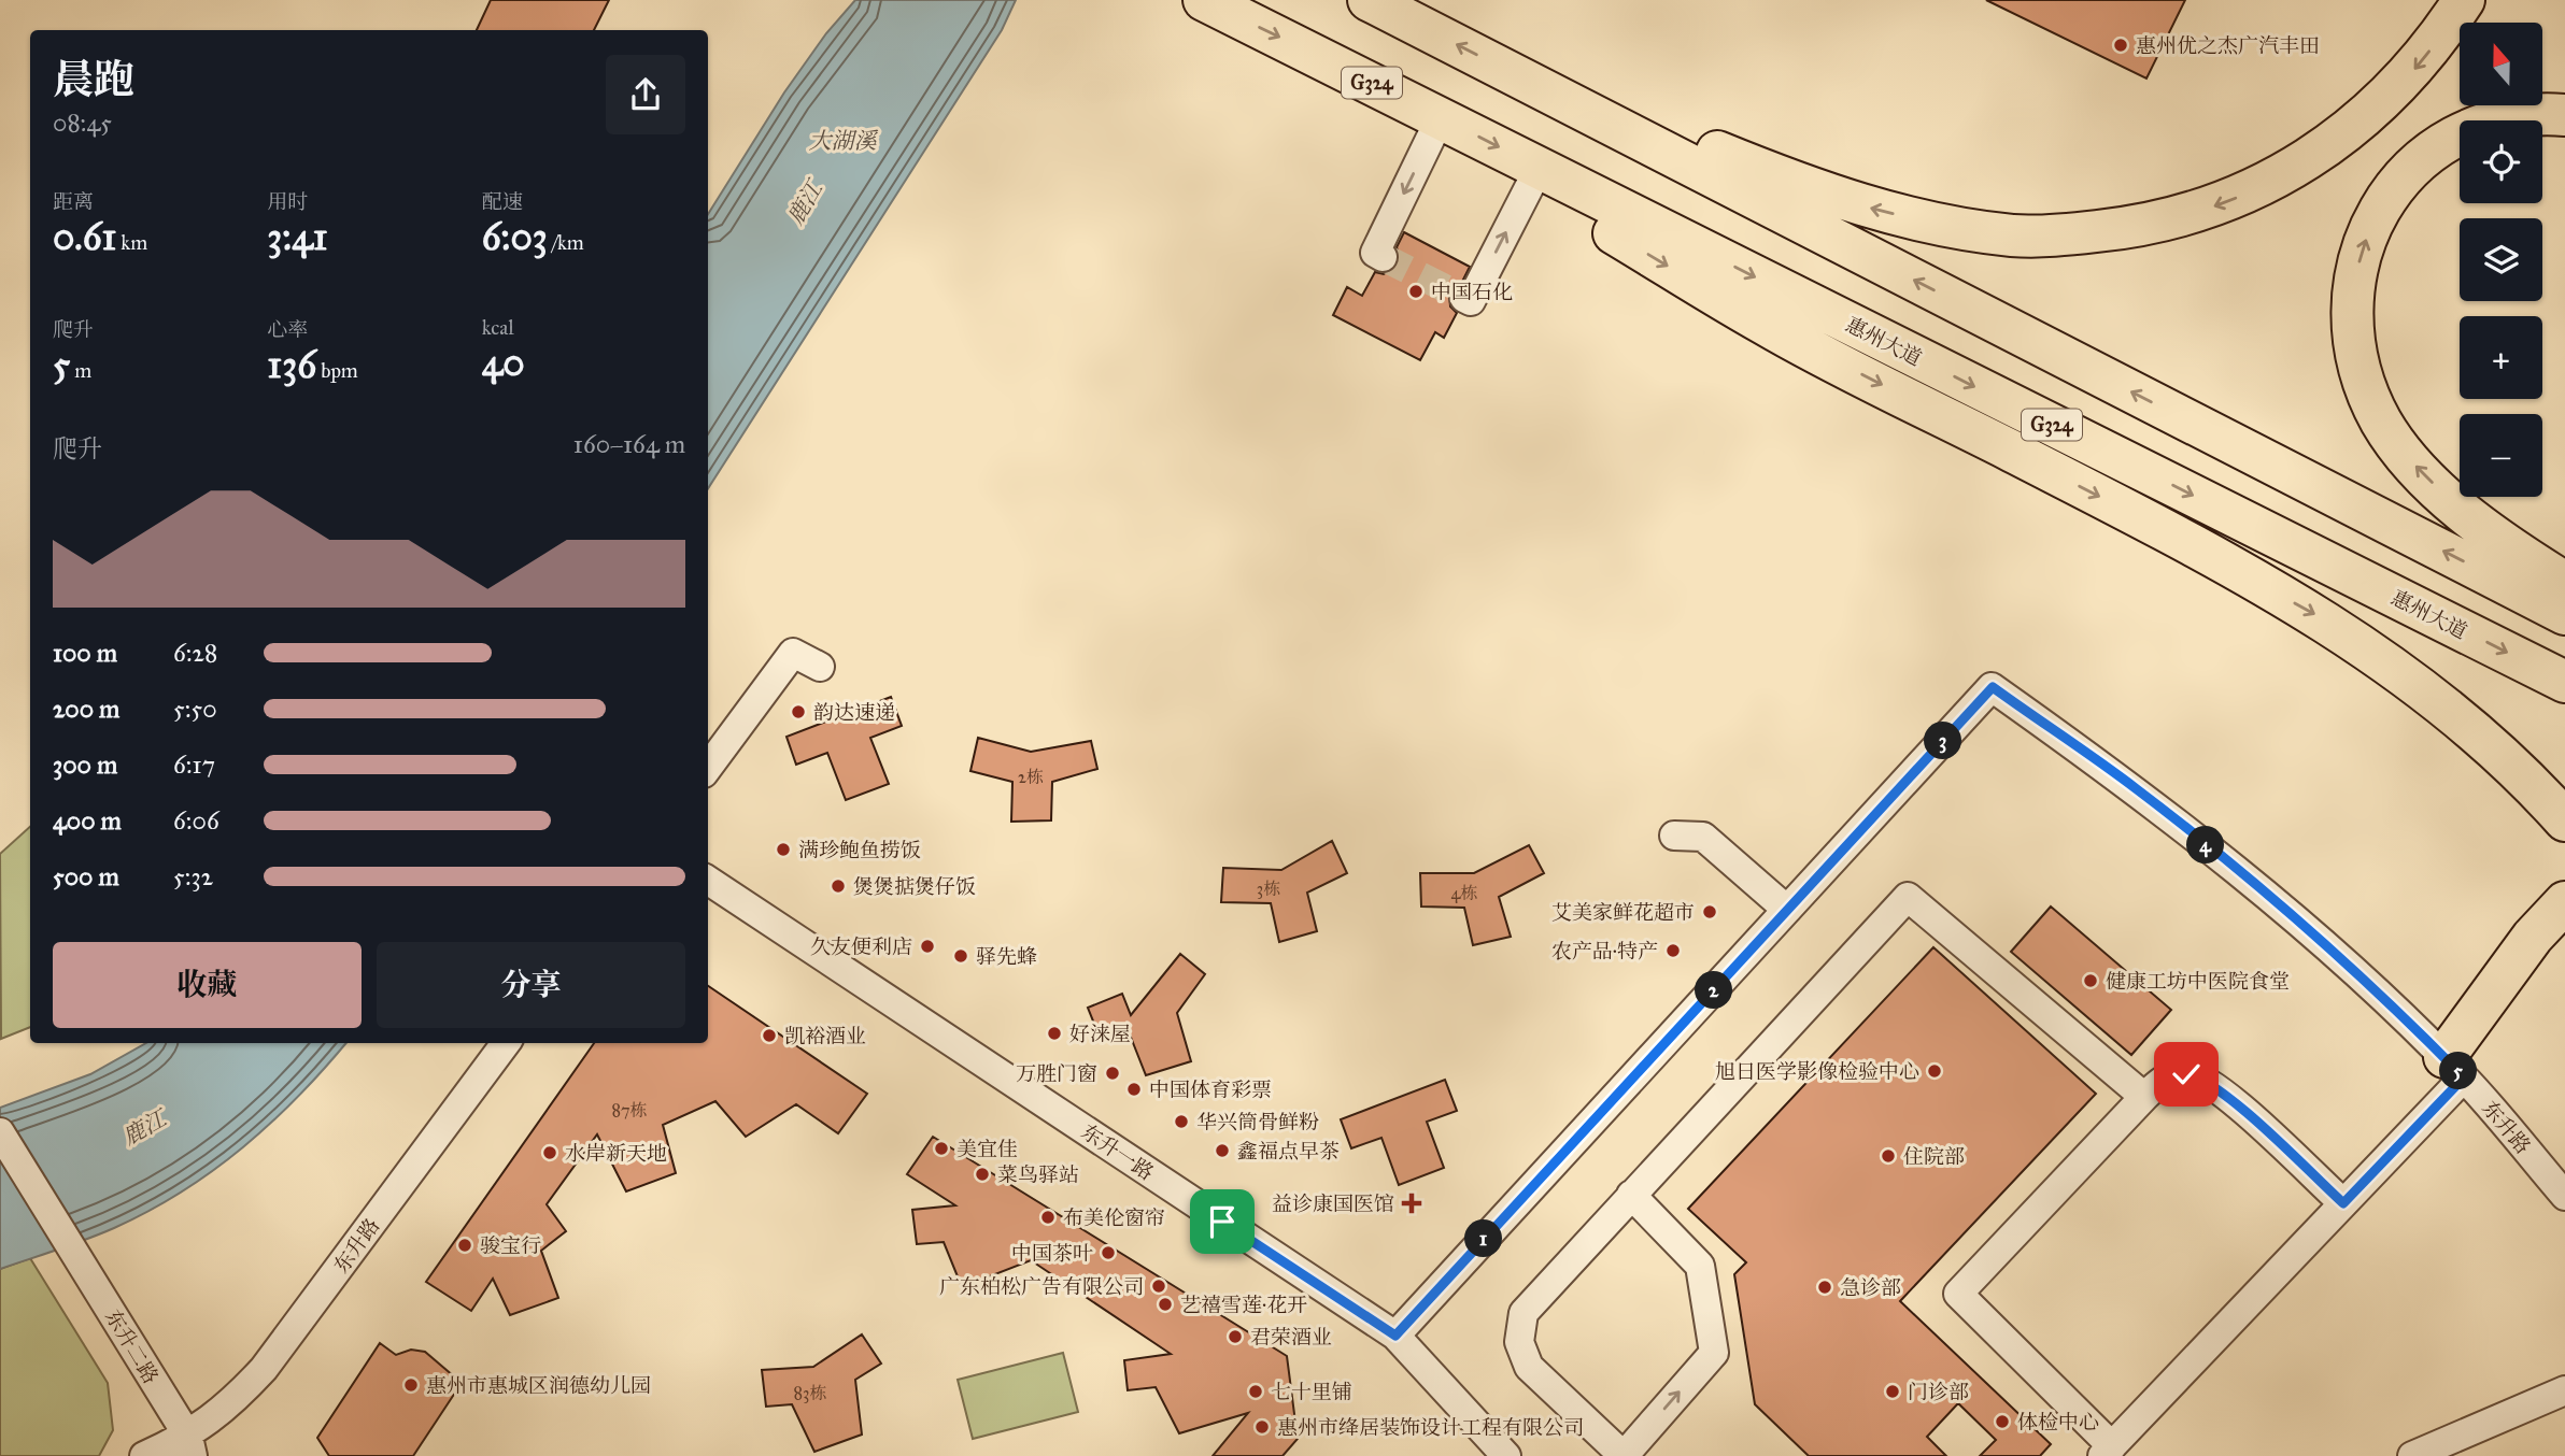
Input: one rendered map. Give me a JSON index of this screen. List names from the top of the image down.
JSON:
{
  "streets": {
    "highway": ["G324", "惠州大道"],
    "street": ["东升路", "东升一路", "东升二路"]
  },
  "crossings": [
    ["东升路", "东升二路"]
  ],
  "water": ["大湖溪", "鹿江"],
  "places": {
    "other": [
      "惠州优之杰广汽丰田",
      "中国石化",
      "韵达速递",
      "满珍鲍鱼捞饭",
      "煲煲掂煲仔饭",
      "艾美家鲜花超市",
      "久友便利店",
      "农产品·特产",
      "驿先蜂",
      "健康工坊中医院食堂",
      "好涞屋",
      "凯裕酒业",
      "旭日医学影像检验中心",
      "万胜门窗",
      "中国体育彩票",
      "华兴筒骨鲜粉",
      "美宜佳",
      "鑫福点早茶",
      "水岸新天地",
      "住院部",
      "菜鸟驿站",
      "布美伦窗帘",
      "骏宝行",
      "中国茶叶",
      "广东柏松广告有限公司",
      "急诊部",
      "艺禧雪莲·花开",
      "君荣酒业",
      "惠州市惠城区润德幼儿园",
      "七十里铺",
      "门诊部",
      "体检中心",
      "惠州市绛居装饰设计工程有限公司"
    ],
    "health": ["益诊康国医馆"]
  },
  "house_numbers": [
    "2栋",
    "3栋",
    "4栋",
    "87栋",
    "83栋"
  ],
  "north": "top",
  "page": {
    "map_buttons": ["+", "−"],
    "heading": ["晨跑", "08:45"],
    "stats": [
      ["距离", "0.61 km"],
      ["用时", "3:41"],
      ["配速", "6:03 /km"],
      ["爬升", "5 m"],
      ["心率", "136 bpm"],
      ["kcal", "40"]
    ],
    "chart": ["爬升", "160–164 m"],
    "list": [
      {
        "name": "100 m",
        "note": "6:28"
      },
      {
        "name": "200 m",
        "note": "5:50"
      },
      {
        "name": "300 m",
        "note": "6:17"
      },
      {
        "name": "400 m",
        "note": "6:06"
      },
      {
        "name": "500 m",
        "note": "5:32"
      }
    ],
    "pins": [
      "3",
      "4",
      "2",
      "5",
      "1"
    ],
    "buttons": ["收藏", "分享"]
  }
}
